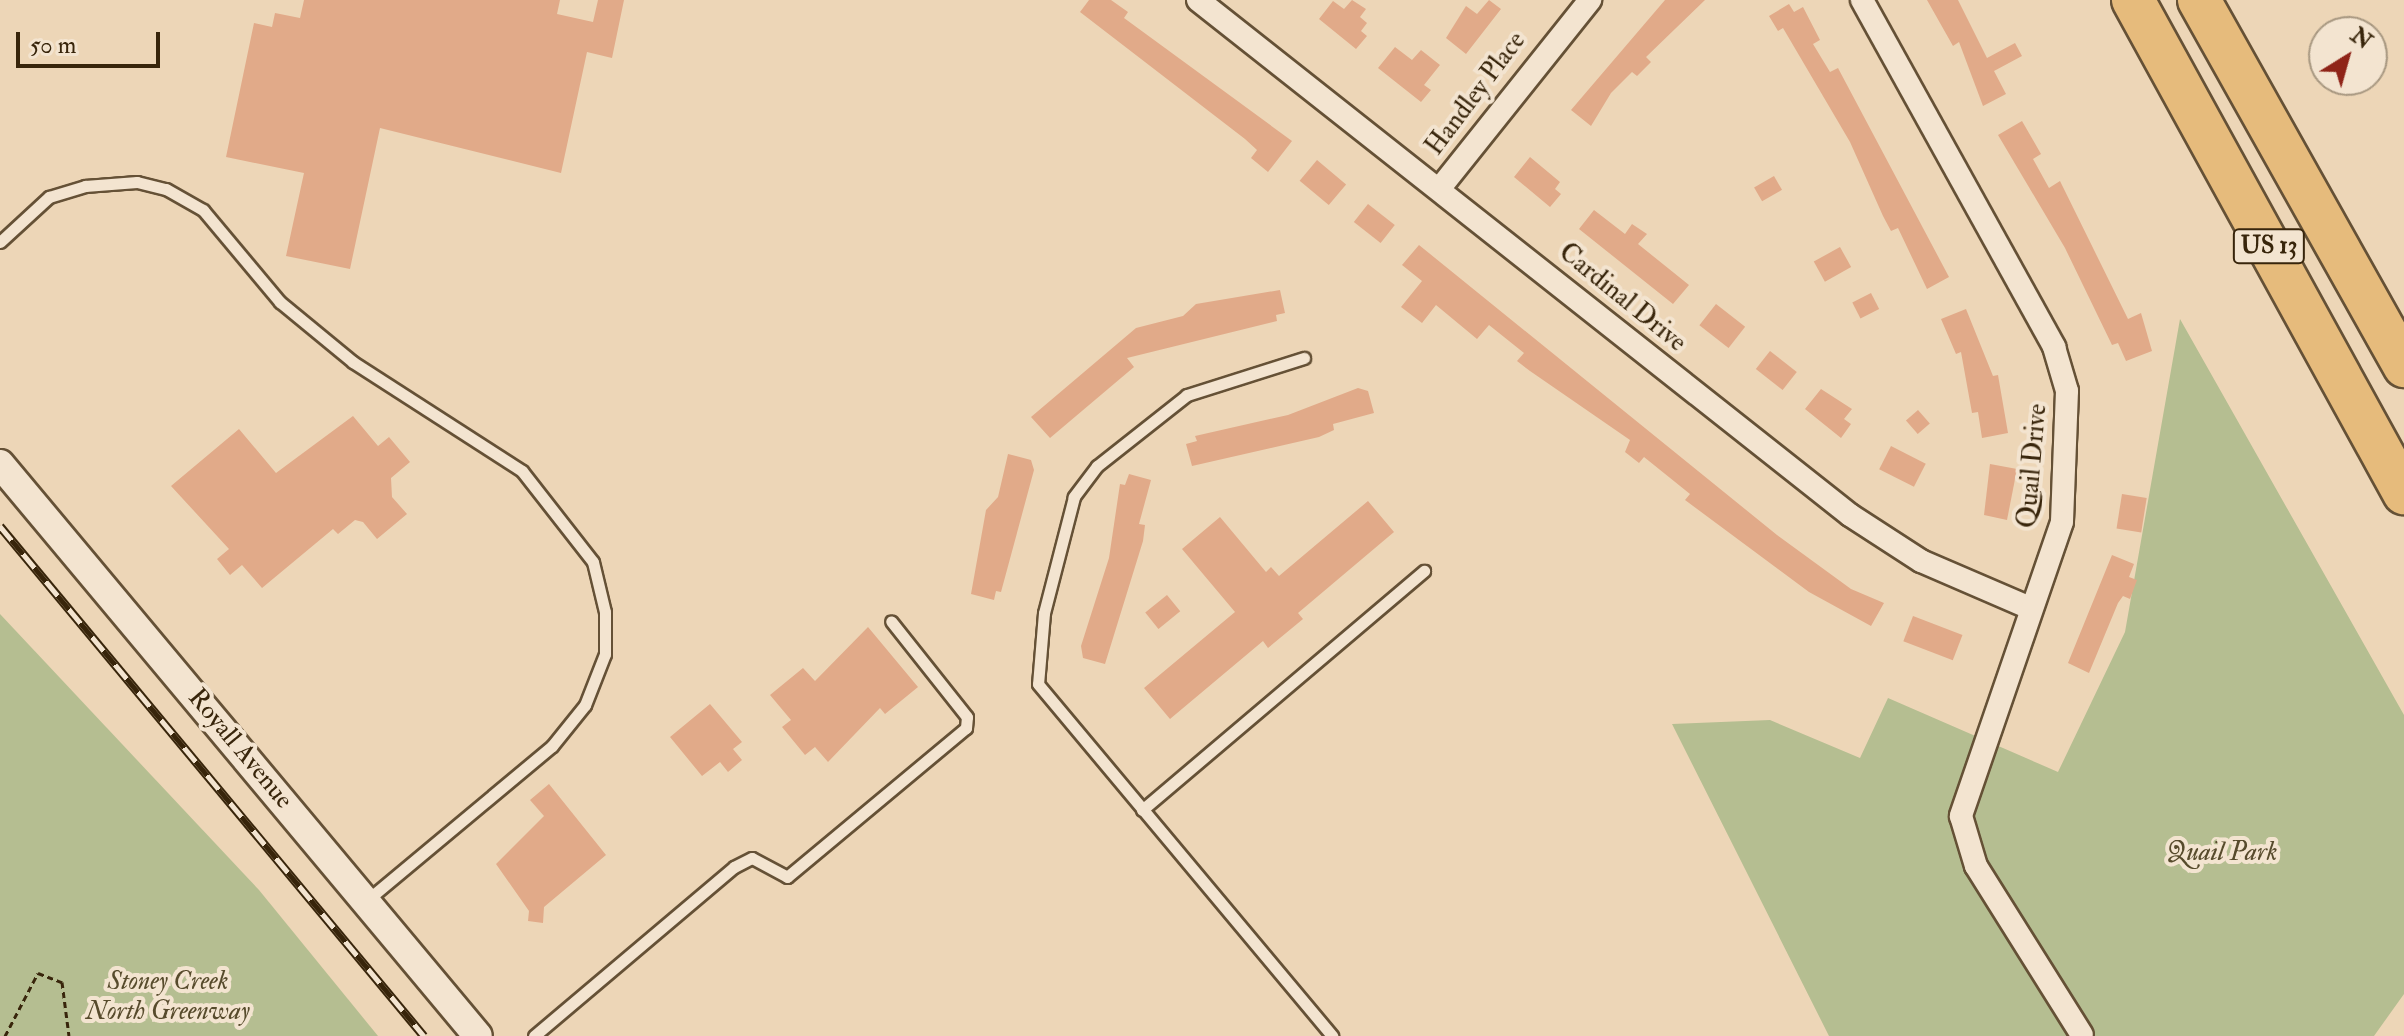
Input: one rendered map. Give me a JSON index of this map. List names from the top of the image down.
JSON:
{
  "streets": {
    "highway": ["US 13"],
    "street": [
      "Handley Place",
      "Cardinal Drive",
      "Quail Drive",
      "Royall Avenue"
    ]
  },
  "crossings": [
    ["Handley Place", "Cardinal Drive"],
    ["Cardinal Drive", "Quail Drive"]
  ],
  "parks": ["Quail Park", "Stoney Creek North Greenway"],
  "scale_bar": "50 m",
  "north": "top right"
}
